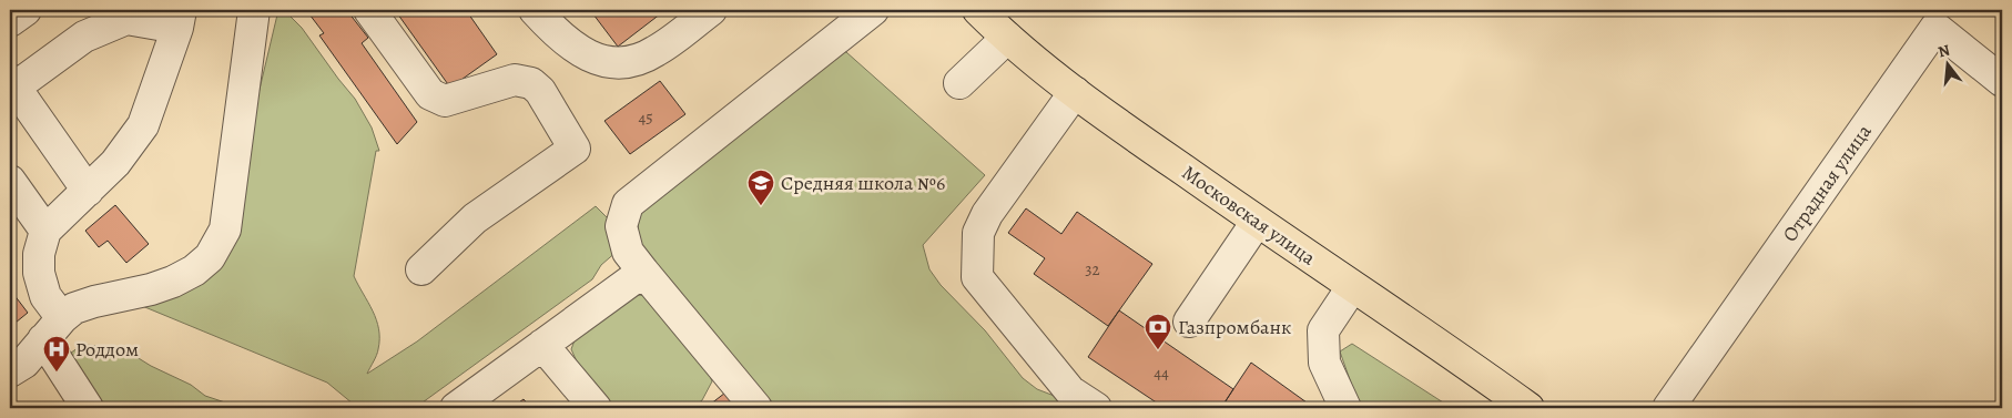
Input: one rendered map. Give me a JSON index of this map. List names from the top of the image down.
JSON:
{
  "streets": {
    "main road": ["Московская улица"],
    "street": ["Отрадная улица"]
  },
  "places": {
    "school or university": ["Средняя школа №6"],
    "bank": ["Газпромбанк"],
    "hospital": ["Роддом"]
  },
  "house_numbers": ["45", "32", "44"],
  "north": "top"
}
